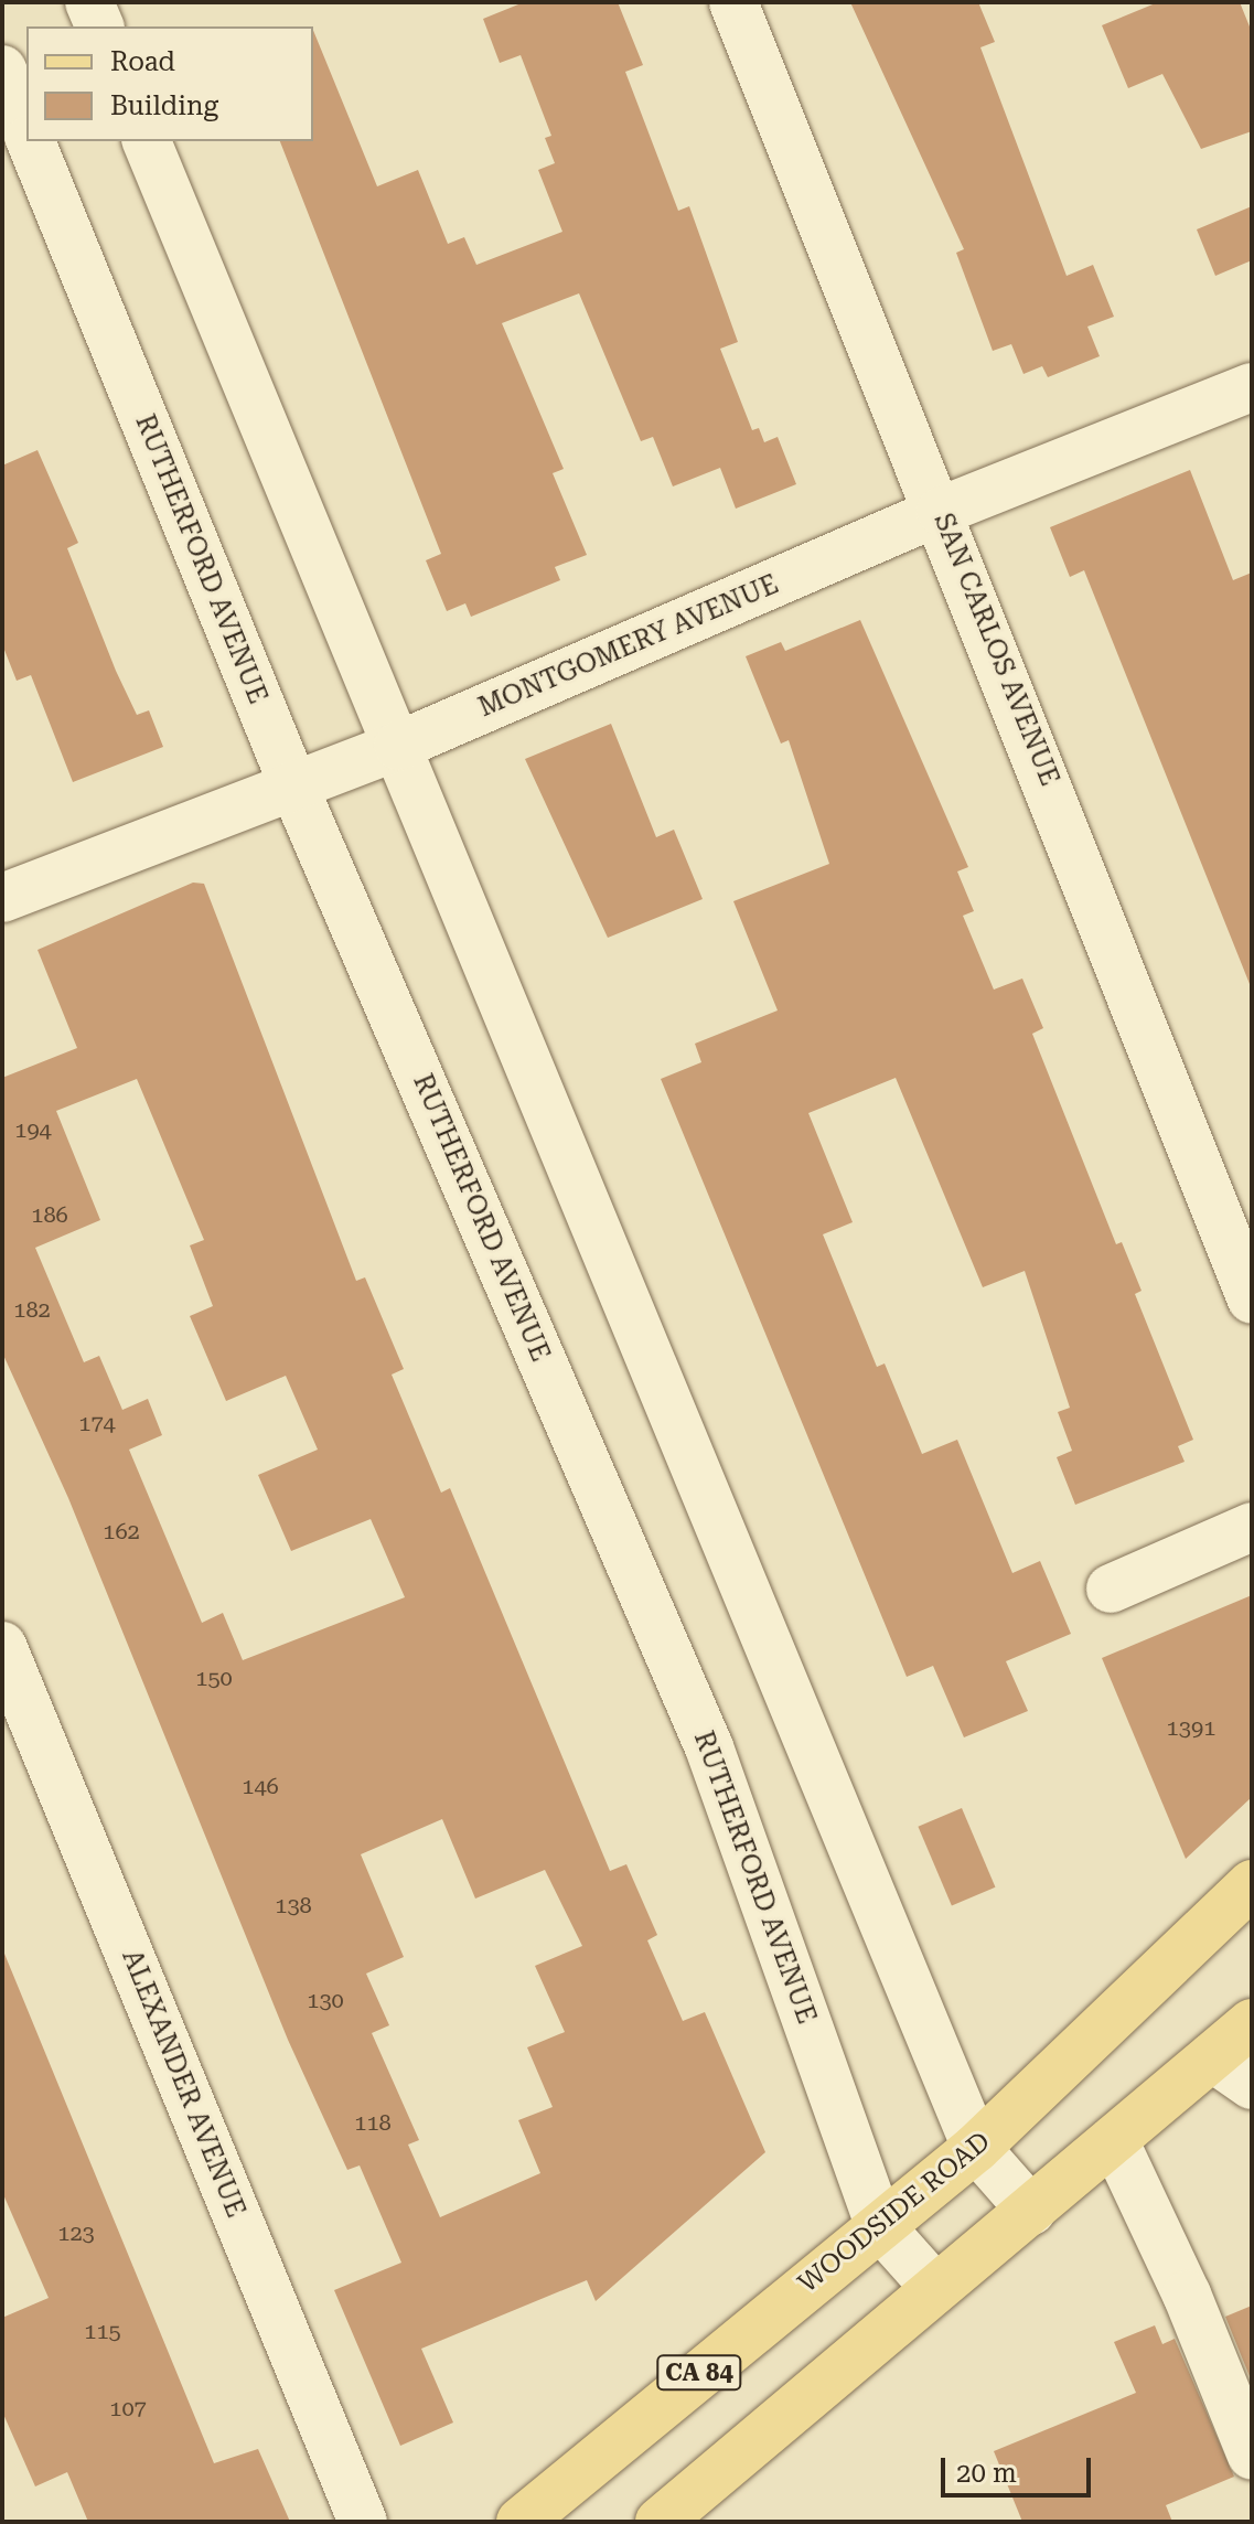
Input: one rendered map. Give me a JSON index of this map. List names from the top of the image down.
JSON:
{
  "streets": {
    "main road": ["WOODSIDE ROAD", "CA 84"],
    "street": [
      "RUTHERFORD AVENUE",
      "MONTGOMERY AVENUE",
      "SAN CARLOS AVENUE",
      "ALEXANDER AVENUE"
    ]
  },
  "crossings": [
    ["RUTHERFORD AVENUE", "MONTGOMERY AVENUE"],
    ["RUTHERFORD AVENUE", "WOODSIDE ROAD"],
    ["MONTGOMERY AVENUE", "SAN CARLOS AVENUE"]
  ],
  "house_numbers": [
    "194",
    "186",
    "182",
    "174",
    "162",
    "150",
    "1391",
    "146",
    "138",
    "130",
    "118",
    "123",
    "115",
    "107"
  ],
  "legend": ["Road", "Building"],
  "scale_bar": "20 m"
}
